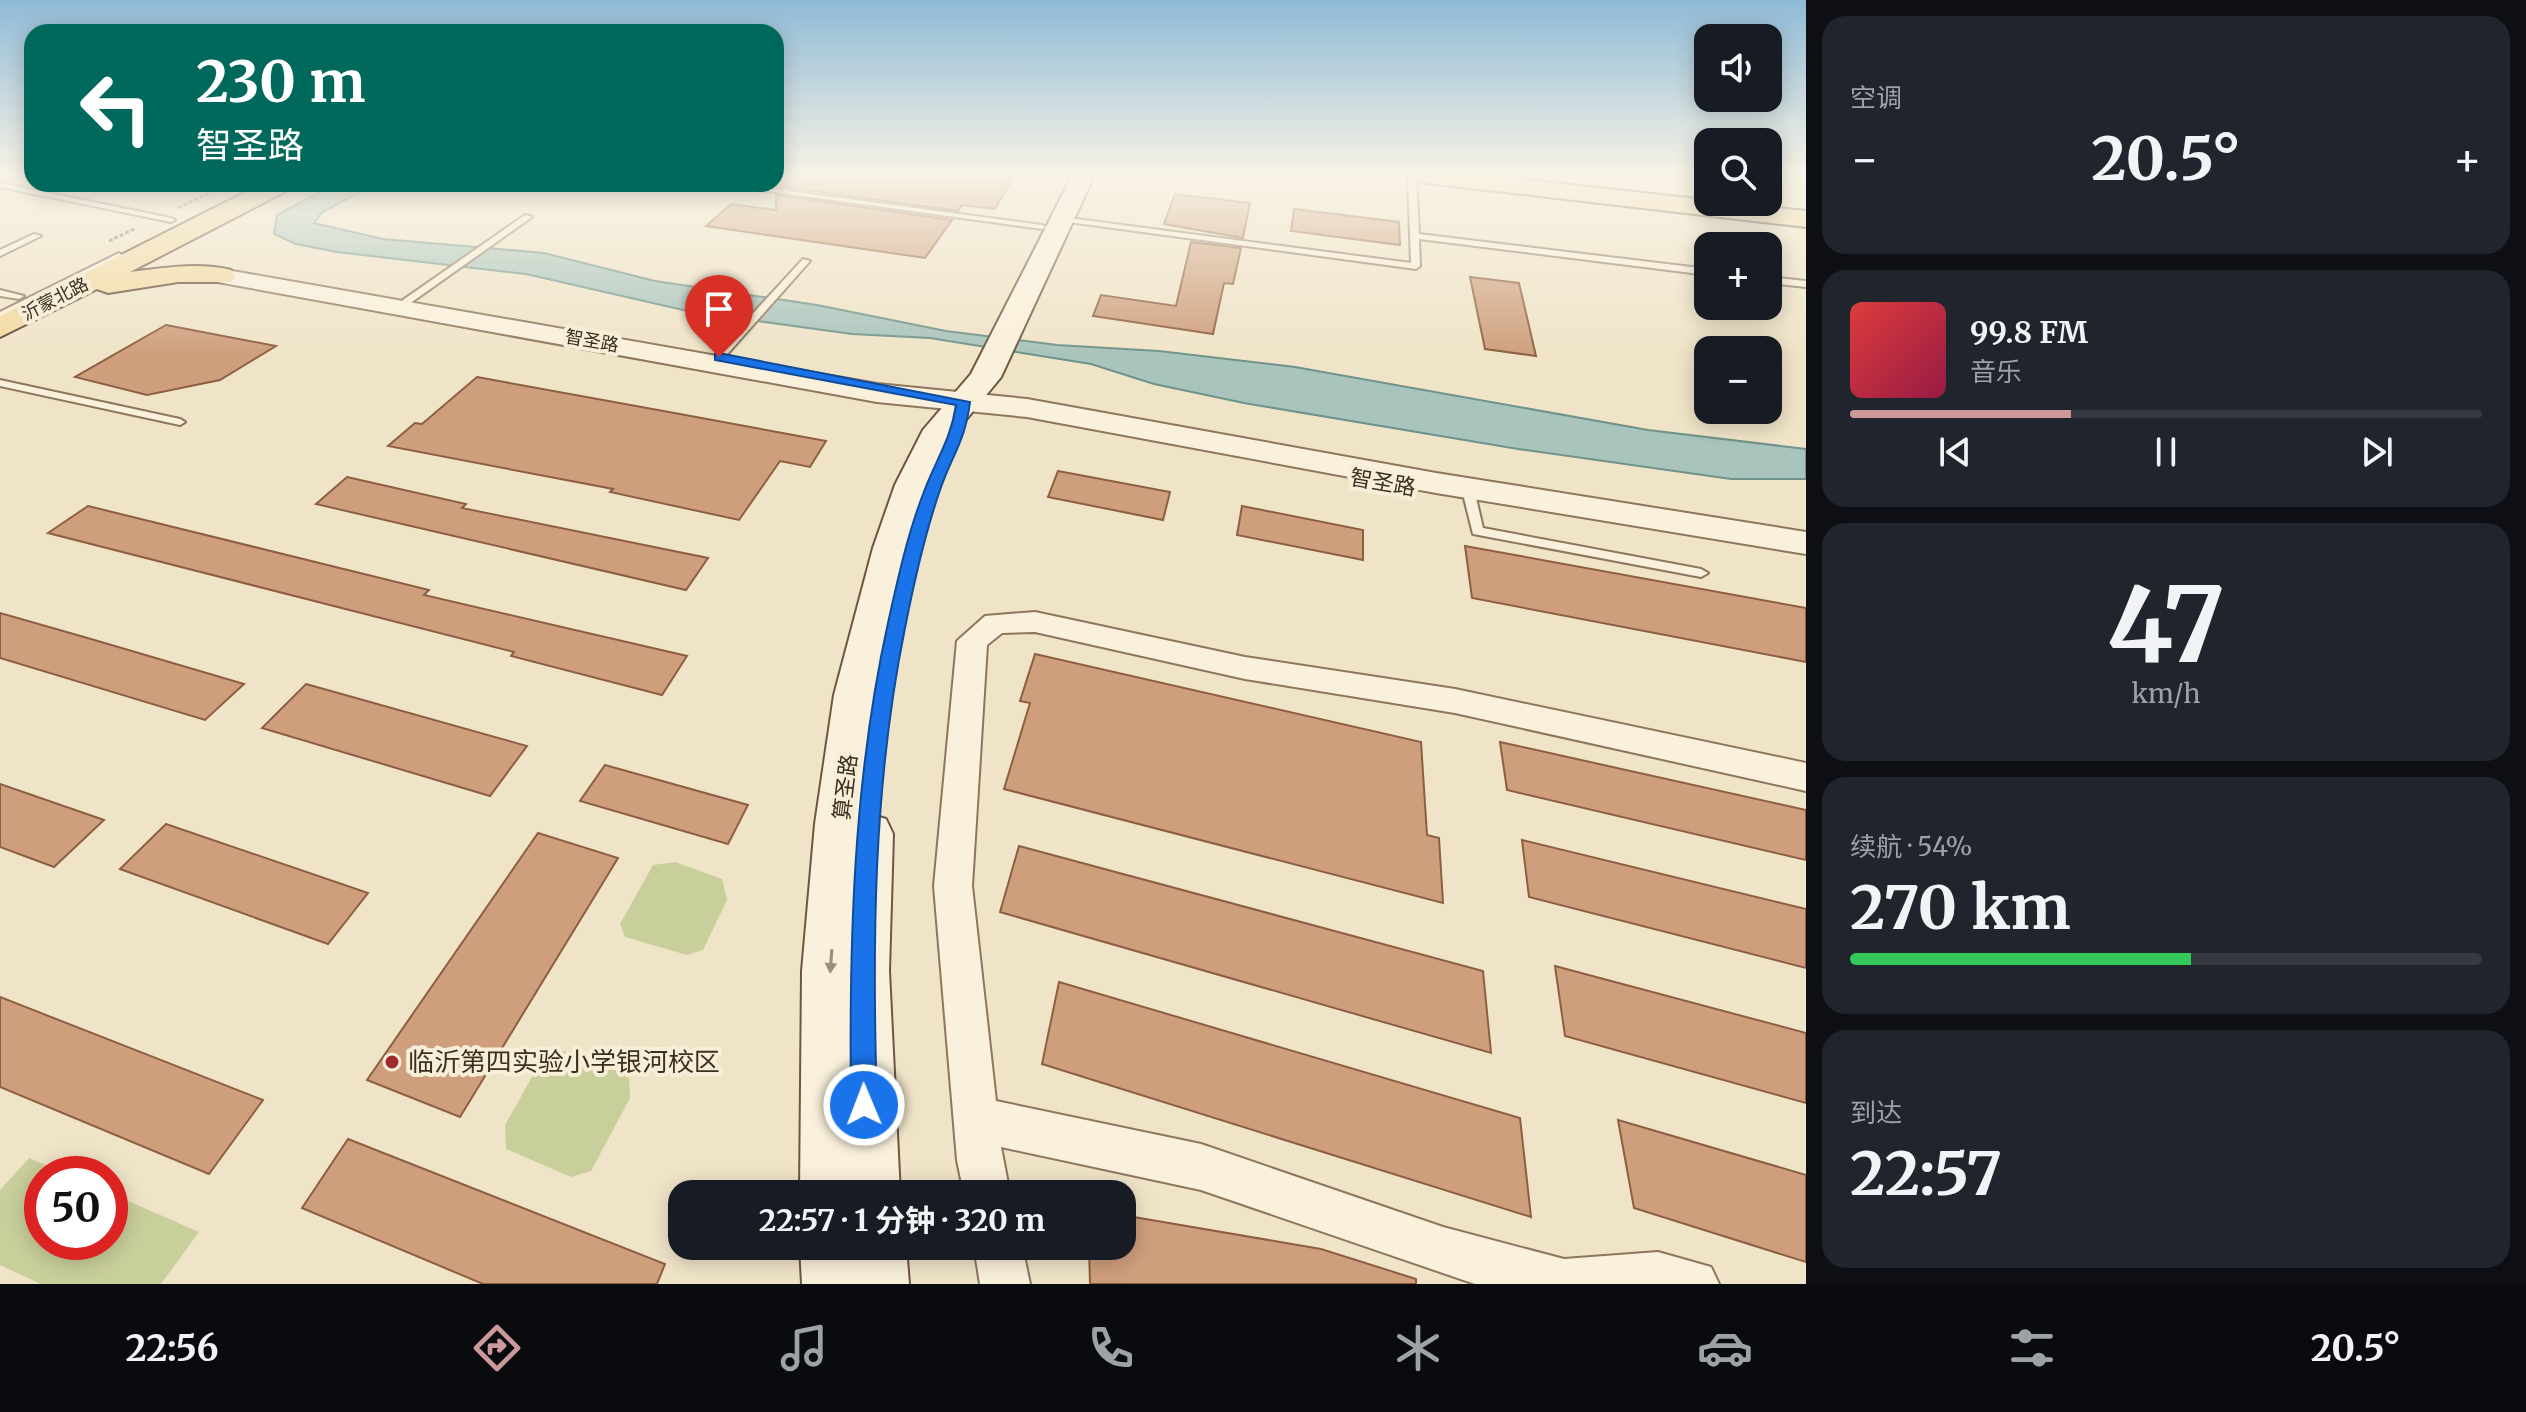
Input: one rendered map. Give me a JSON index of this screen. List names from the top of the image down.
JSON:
{
  "streets": {
    "main road": ["沂蒙北路", "算圣路"],
    "street": ["智圣路"]
  },
  "crossings": [
    ["智圣路", "算圣路"]
  ],
  "places": ["临沂第四实验小学银河校区"],
  "page": {
    "tile": [
      "空调",
      ["47", "km/h"],
      ["续航 · 54%", "270 km"],
      ["到达", "22:57"]
    ],
    "map_buttons": ["+", "−"],
    "turn": ["230 m", "智圣路"],
    "heat": ["−", "20.5°", "+"],
    "song": ["99.8 FM", "音乐"],
    "limit": "50",
    "trip": "22:57 · 1 分钟 · 320 m",
    "tabs": ["22:56", "20.5°"]
  }
}
